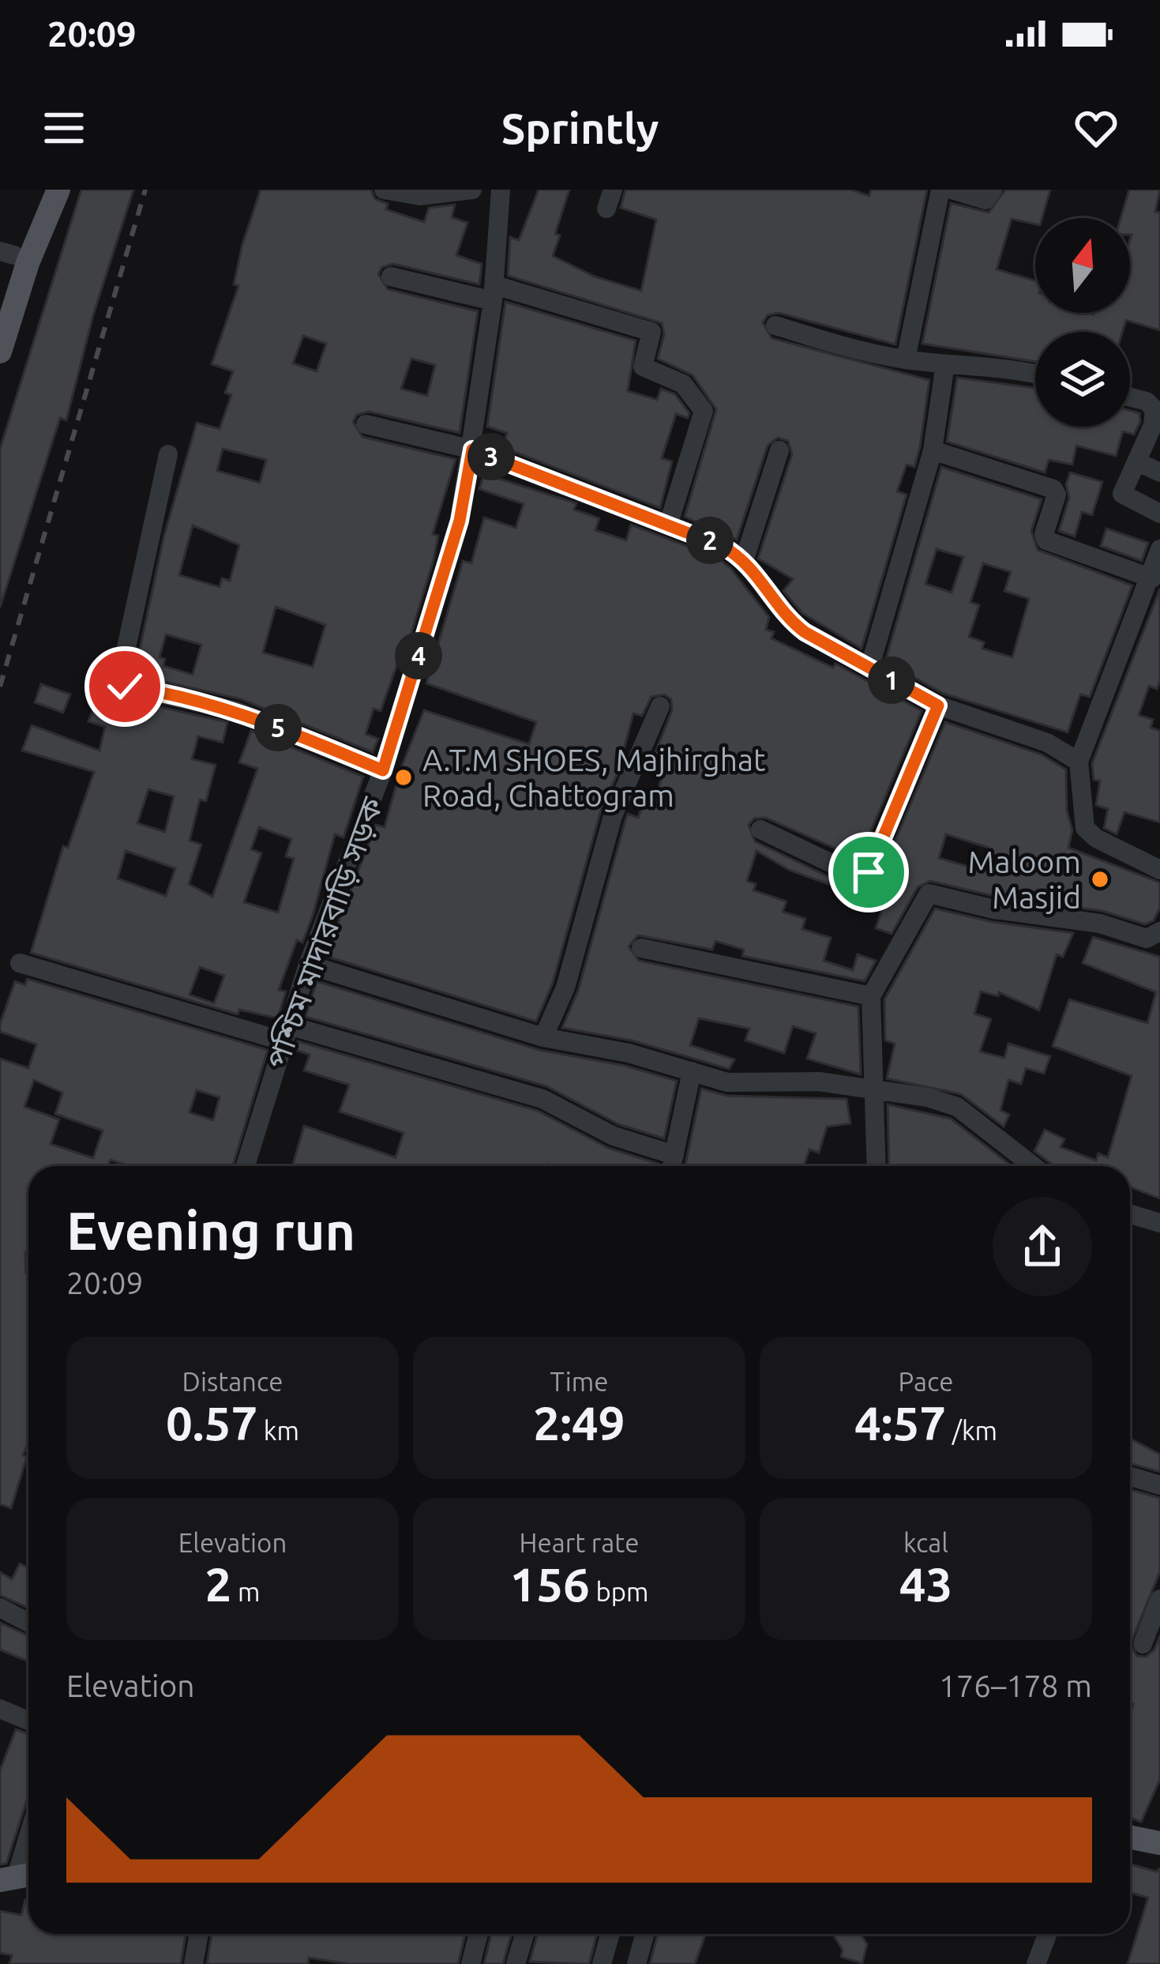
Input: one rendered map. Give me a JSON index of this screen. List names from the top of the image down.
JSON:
{
  "streets": {
    "street": ["পশ্চিম মাদারবাড়ি সড়ক"]
  },
  "places": ["A.T.M SHOES, Majhirghat Road, Chattogram", "Maloom Masjid"],
  "north": "top",
  "page": {
    "status": "20:09",
    "header": "Sprintly",
    "pins": [
      "3",
      "2",
      "4",
      "1",
      "5"
    ],
    "heading": ["Evening run", "20:09"],
    "stats": [
      ["Distance", "0.57 km"],
      ["Time", "2:49"],
      ["Pace", "4:57 /km"],
      ["Elevation", "2 m"],
      ["Heart rate", "156 bpm"],
      ["kcal", "43"]
    ],
    "chart": ["Elevation", "176–178 m"]
  }
}
